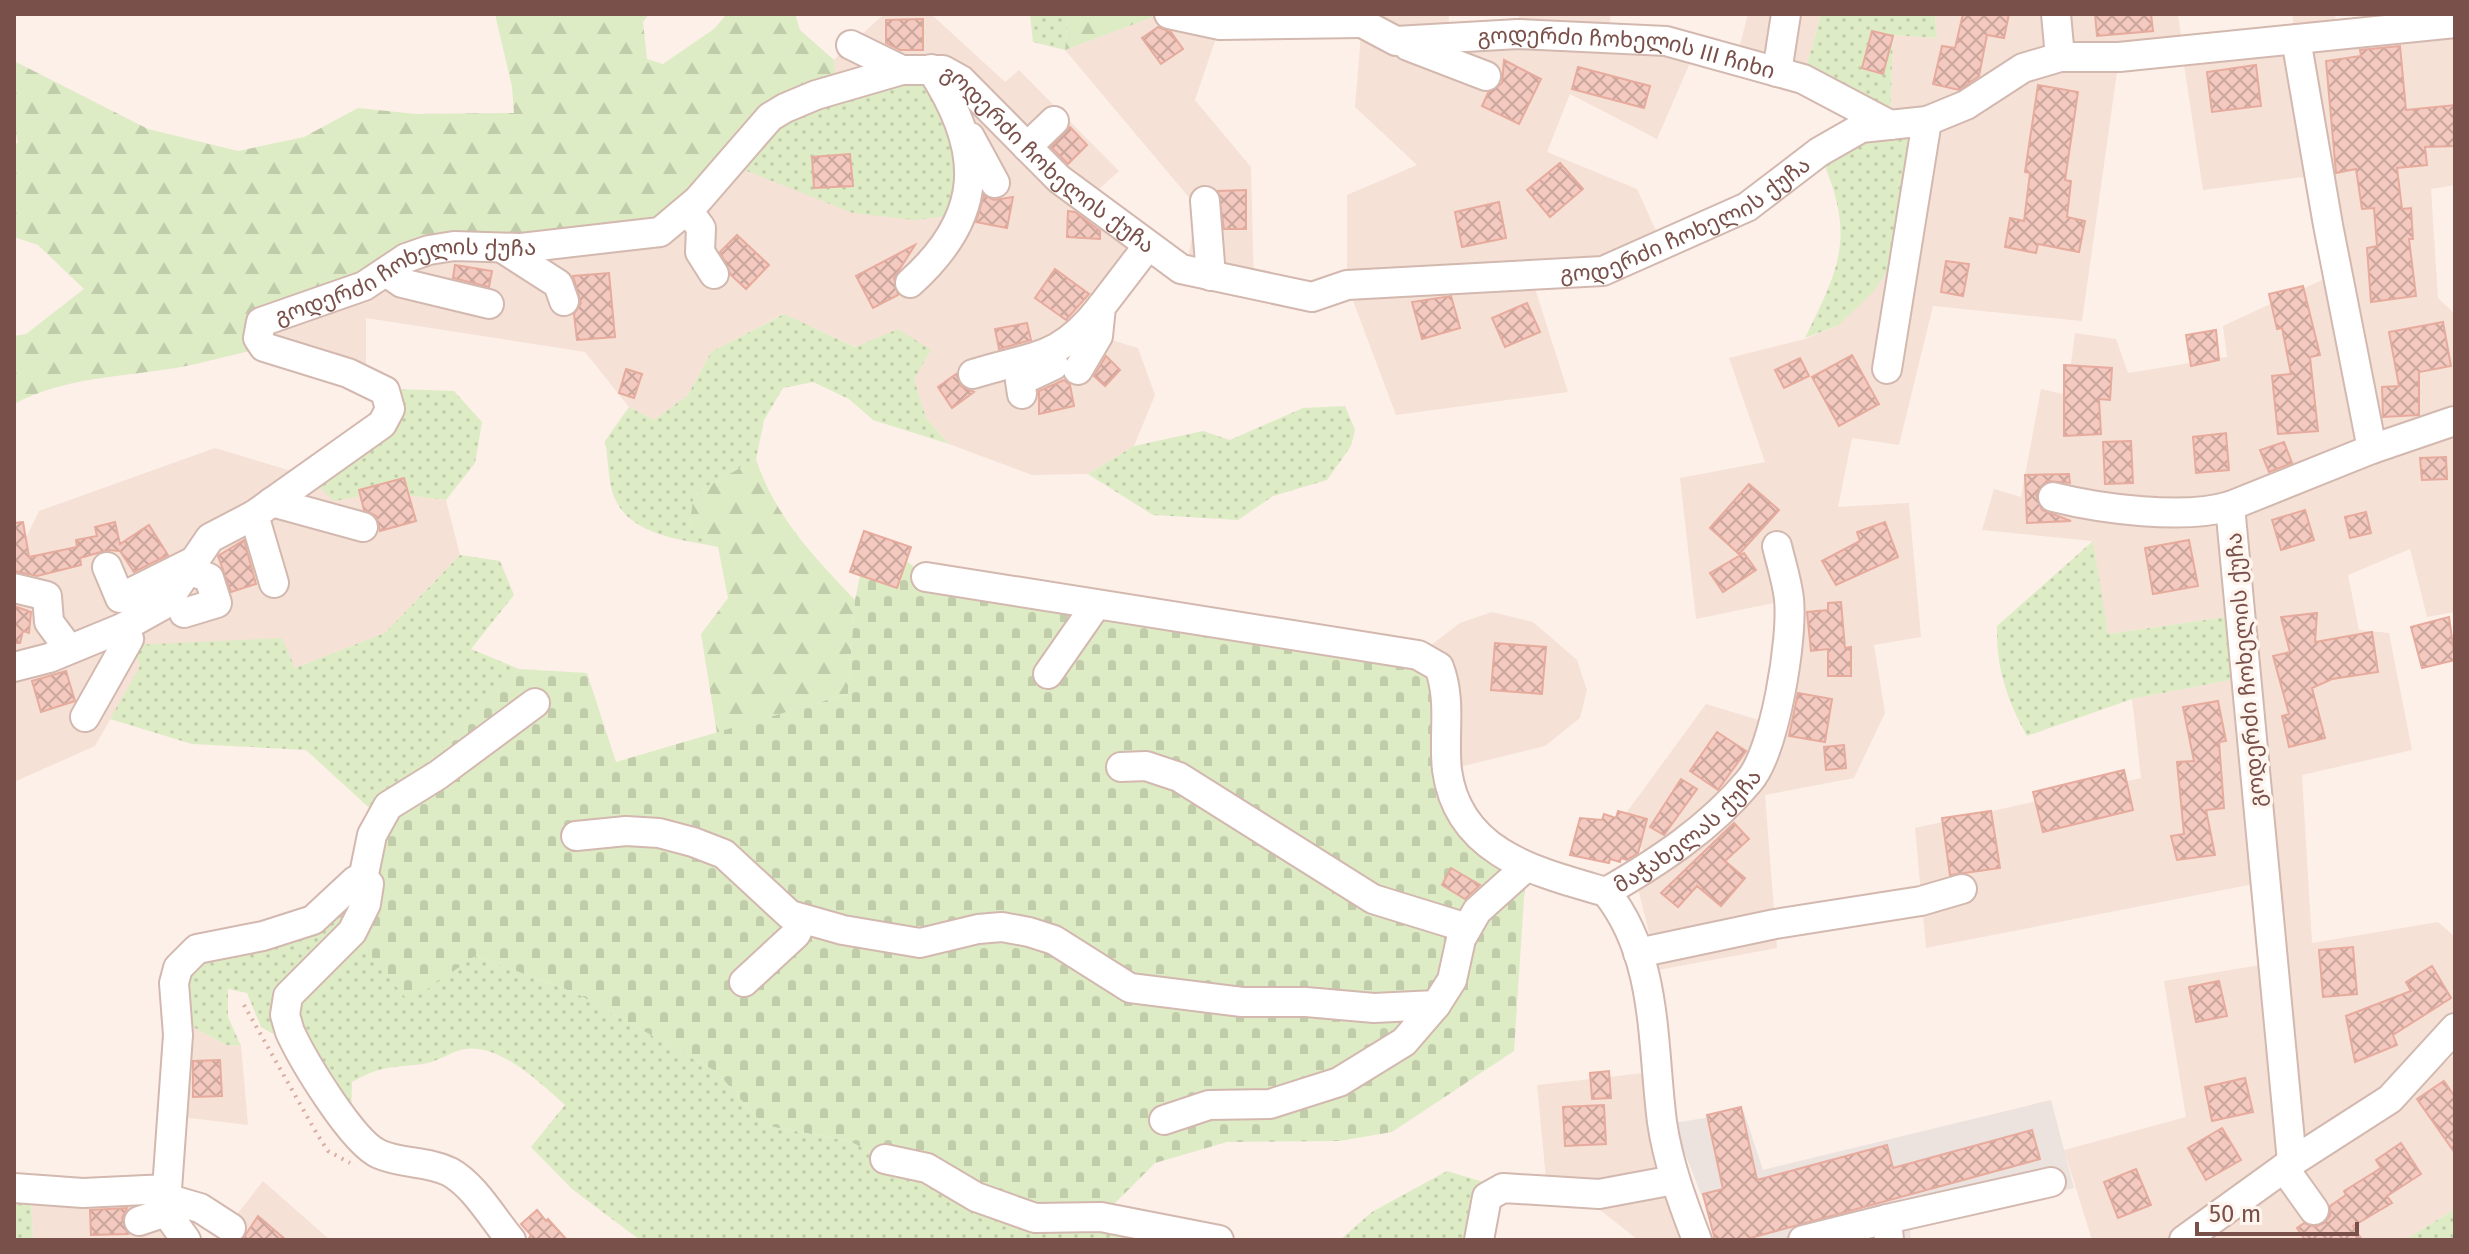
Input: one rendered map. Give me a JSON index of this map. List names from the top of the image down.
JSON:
{
  "streets": {
    "street": ["გოდერძი ჩოხელის III ჩიხი", "გოდერძი ჩოხელის ქუჩა", "მაჭახელას ქუჩა"]
  },
  "crossings": [
    ["გოდერძი ჩოხელის III ჩიხი", "გოდერძი ჩოხელის ქუჩა"]
  ],
  "scale_bar": "50 m"
}
